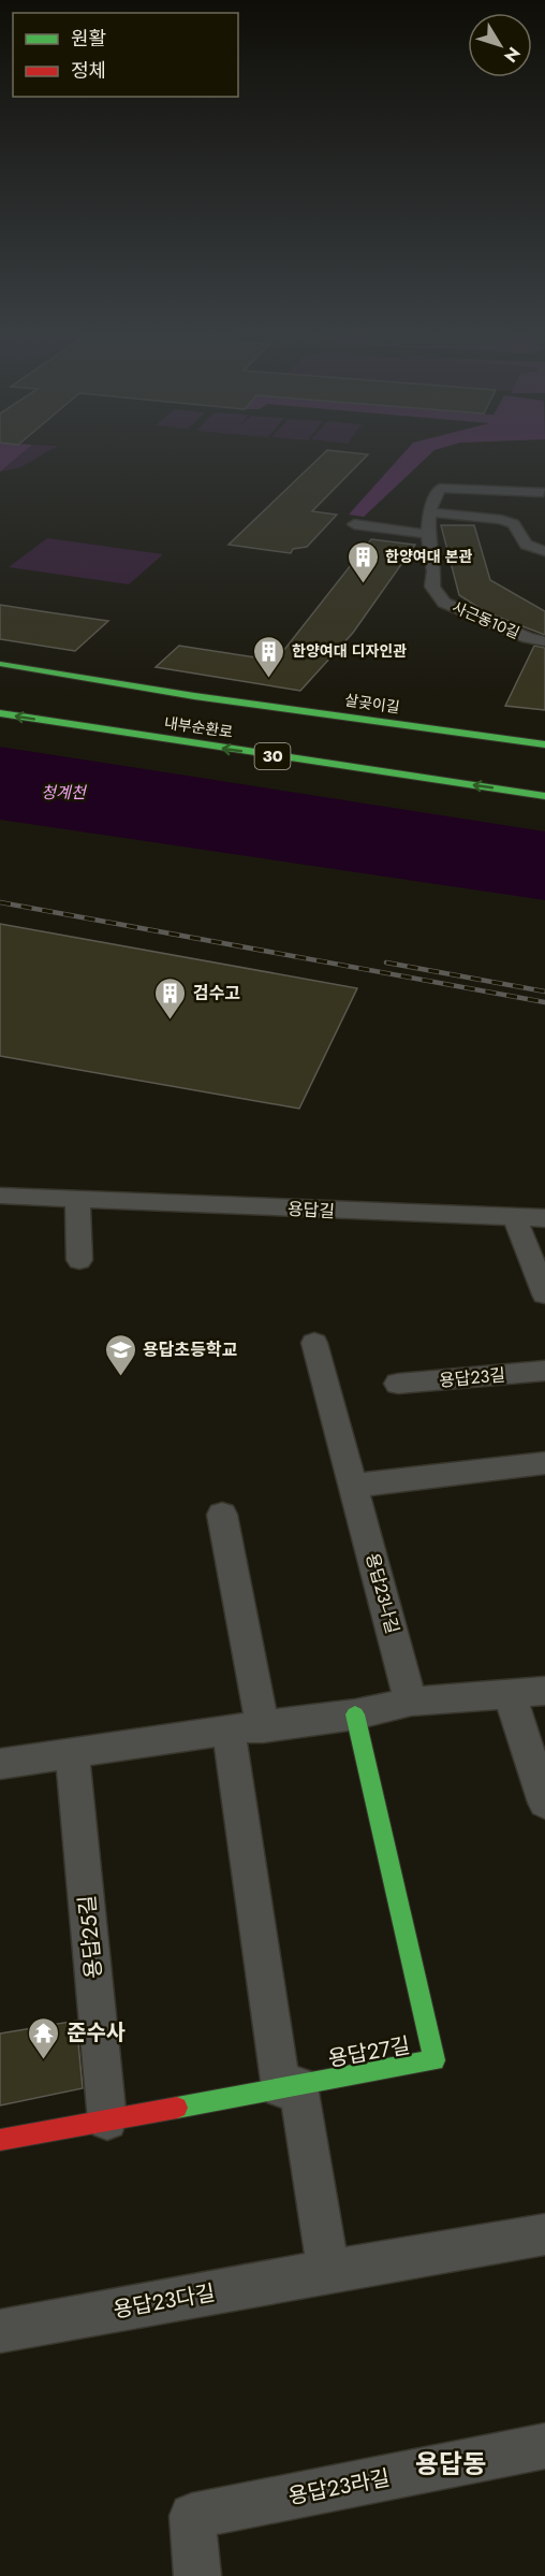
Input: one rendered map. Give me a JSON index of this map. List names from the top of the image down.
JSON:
{
  "streets": {
    "main road": [
      "살곶이길",
      "내부순환로",
      "30",
      "용답27길"
    ],
    "street": [
      "사근동10길",
      "용답길",
      "용답23길",
      "용답23나길",
      "용답25길",
      "용답23다길",
      "용답23라길"
    ]
  },
  "crossings": [
    ["용답25길", "용답27길"]
  ],
  "one_way": ["내부순환로"],
  "districts": ["용답동"],
  "water": ["청계천"],
  "places": {
    "building": ["한양여대 본관", "한양여대 디자인관", "검수고"],
    "school or university": ["용답초등학교"],
    "temple": ["준수사"]
  },
  "legend": ["원활", "정체"],
  "north": "bottom right"
}
